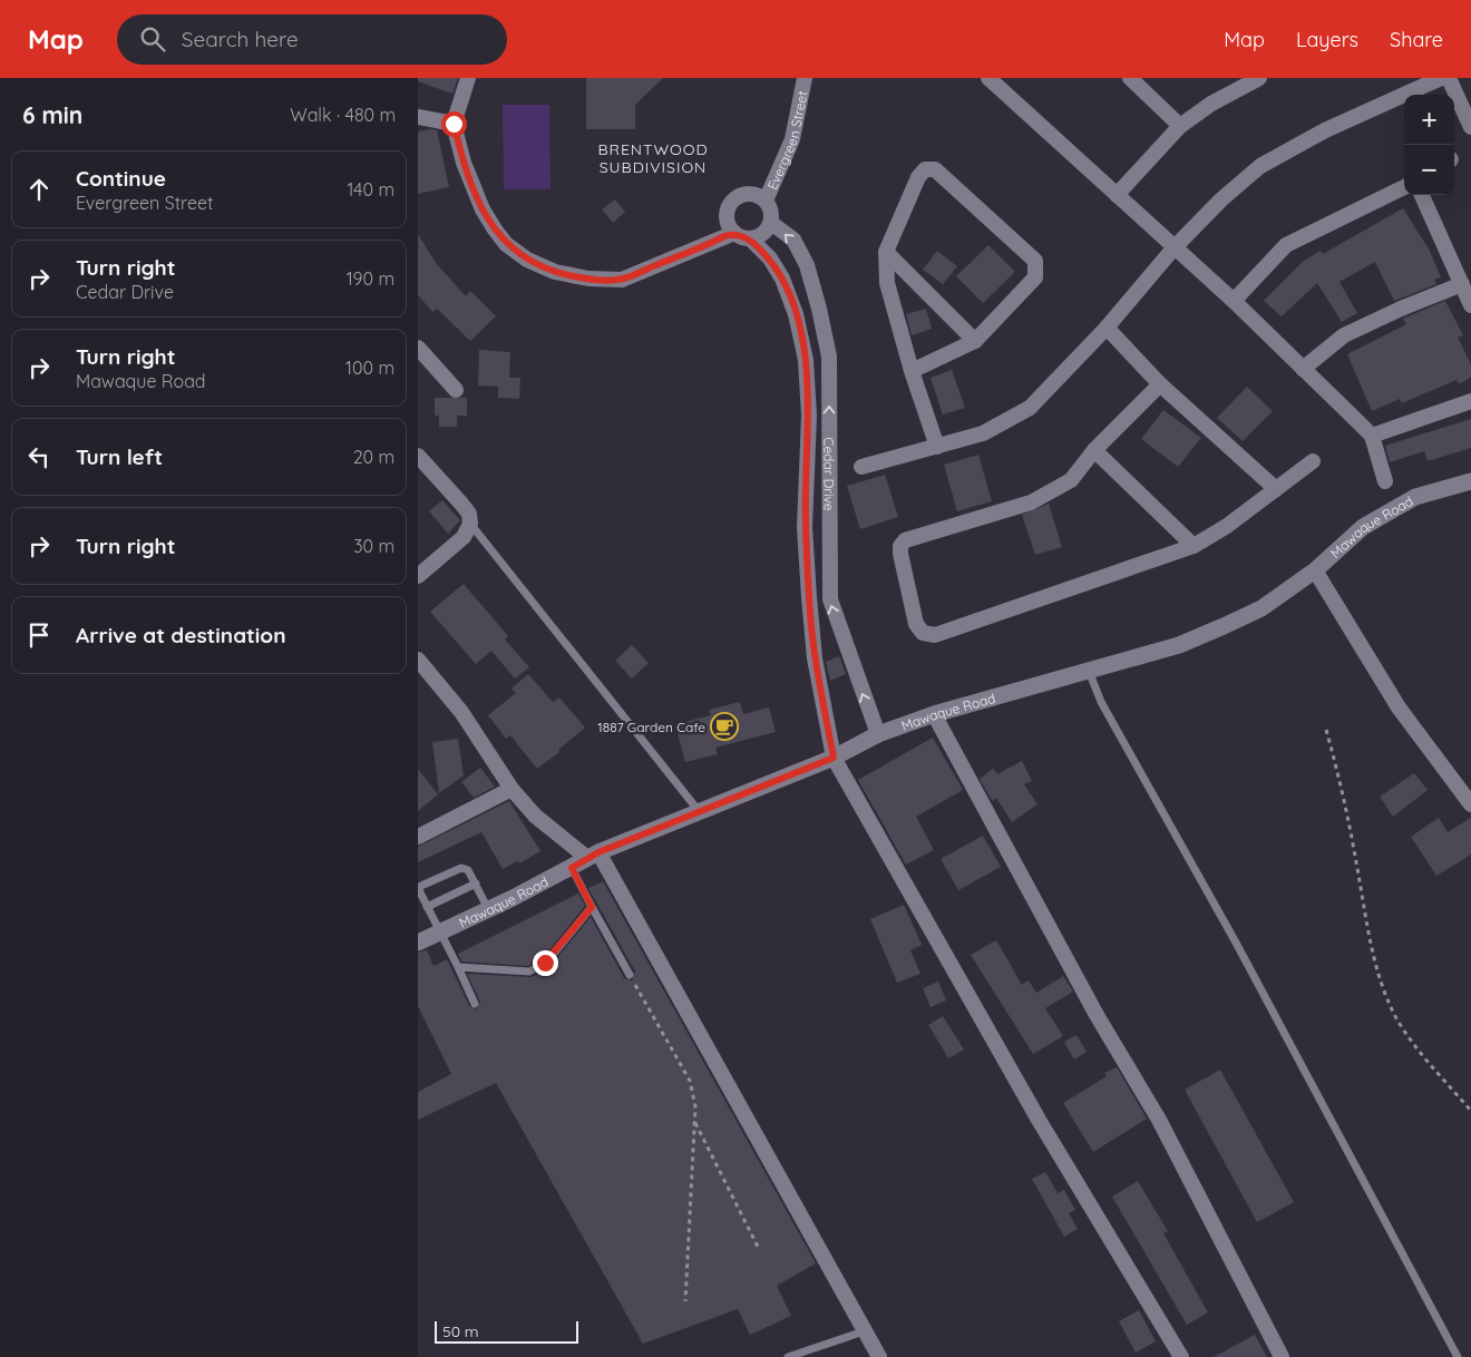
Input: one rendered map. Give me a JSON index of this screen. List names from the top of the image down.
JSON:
{
  "streets": {
    "main road": ["Mawaque Road"],
    "street": ["Evergreen Street", "Cedar Drive"]
  },
  "crossings": [
    ["Evergreen Street", "Cedar Drive"],
    ["Cedar Drive", "Mawaque Road"]
  ],
  "districts": ["BRENTWOOD SUBDIVISION"],
  "places": {
    "cafe": ["1887 Garden Cafe"]
  },
  "scale_bar": "50 m",
  "page": {
    "header": "Map",
    "search": "Search here",
    "nav": ["Map", "Layers", "Share"],
    "heading": ["6 min", "Walk · 480 m"],
    "map_buttons": ["+", "−"],
    "list": [
      ["Continue", "Evergreen Street", "140 m"],
      ["Turn right", "Cedar Drive", "190 m"],
      ["Turn right", "Mawaque Road", "100 m"],
      ["Turn left", "20 m"],
      ["Turn right", "30 m"],
      "Arrive at destination"
    ],
    "scale": "50 m"
  }
}
